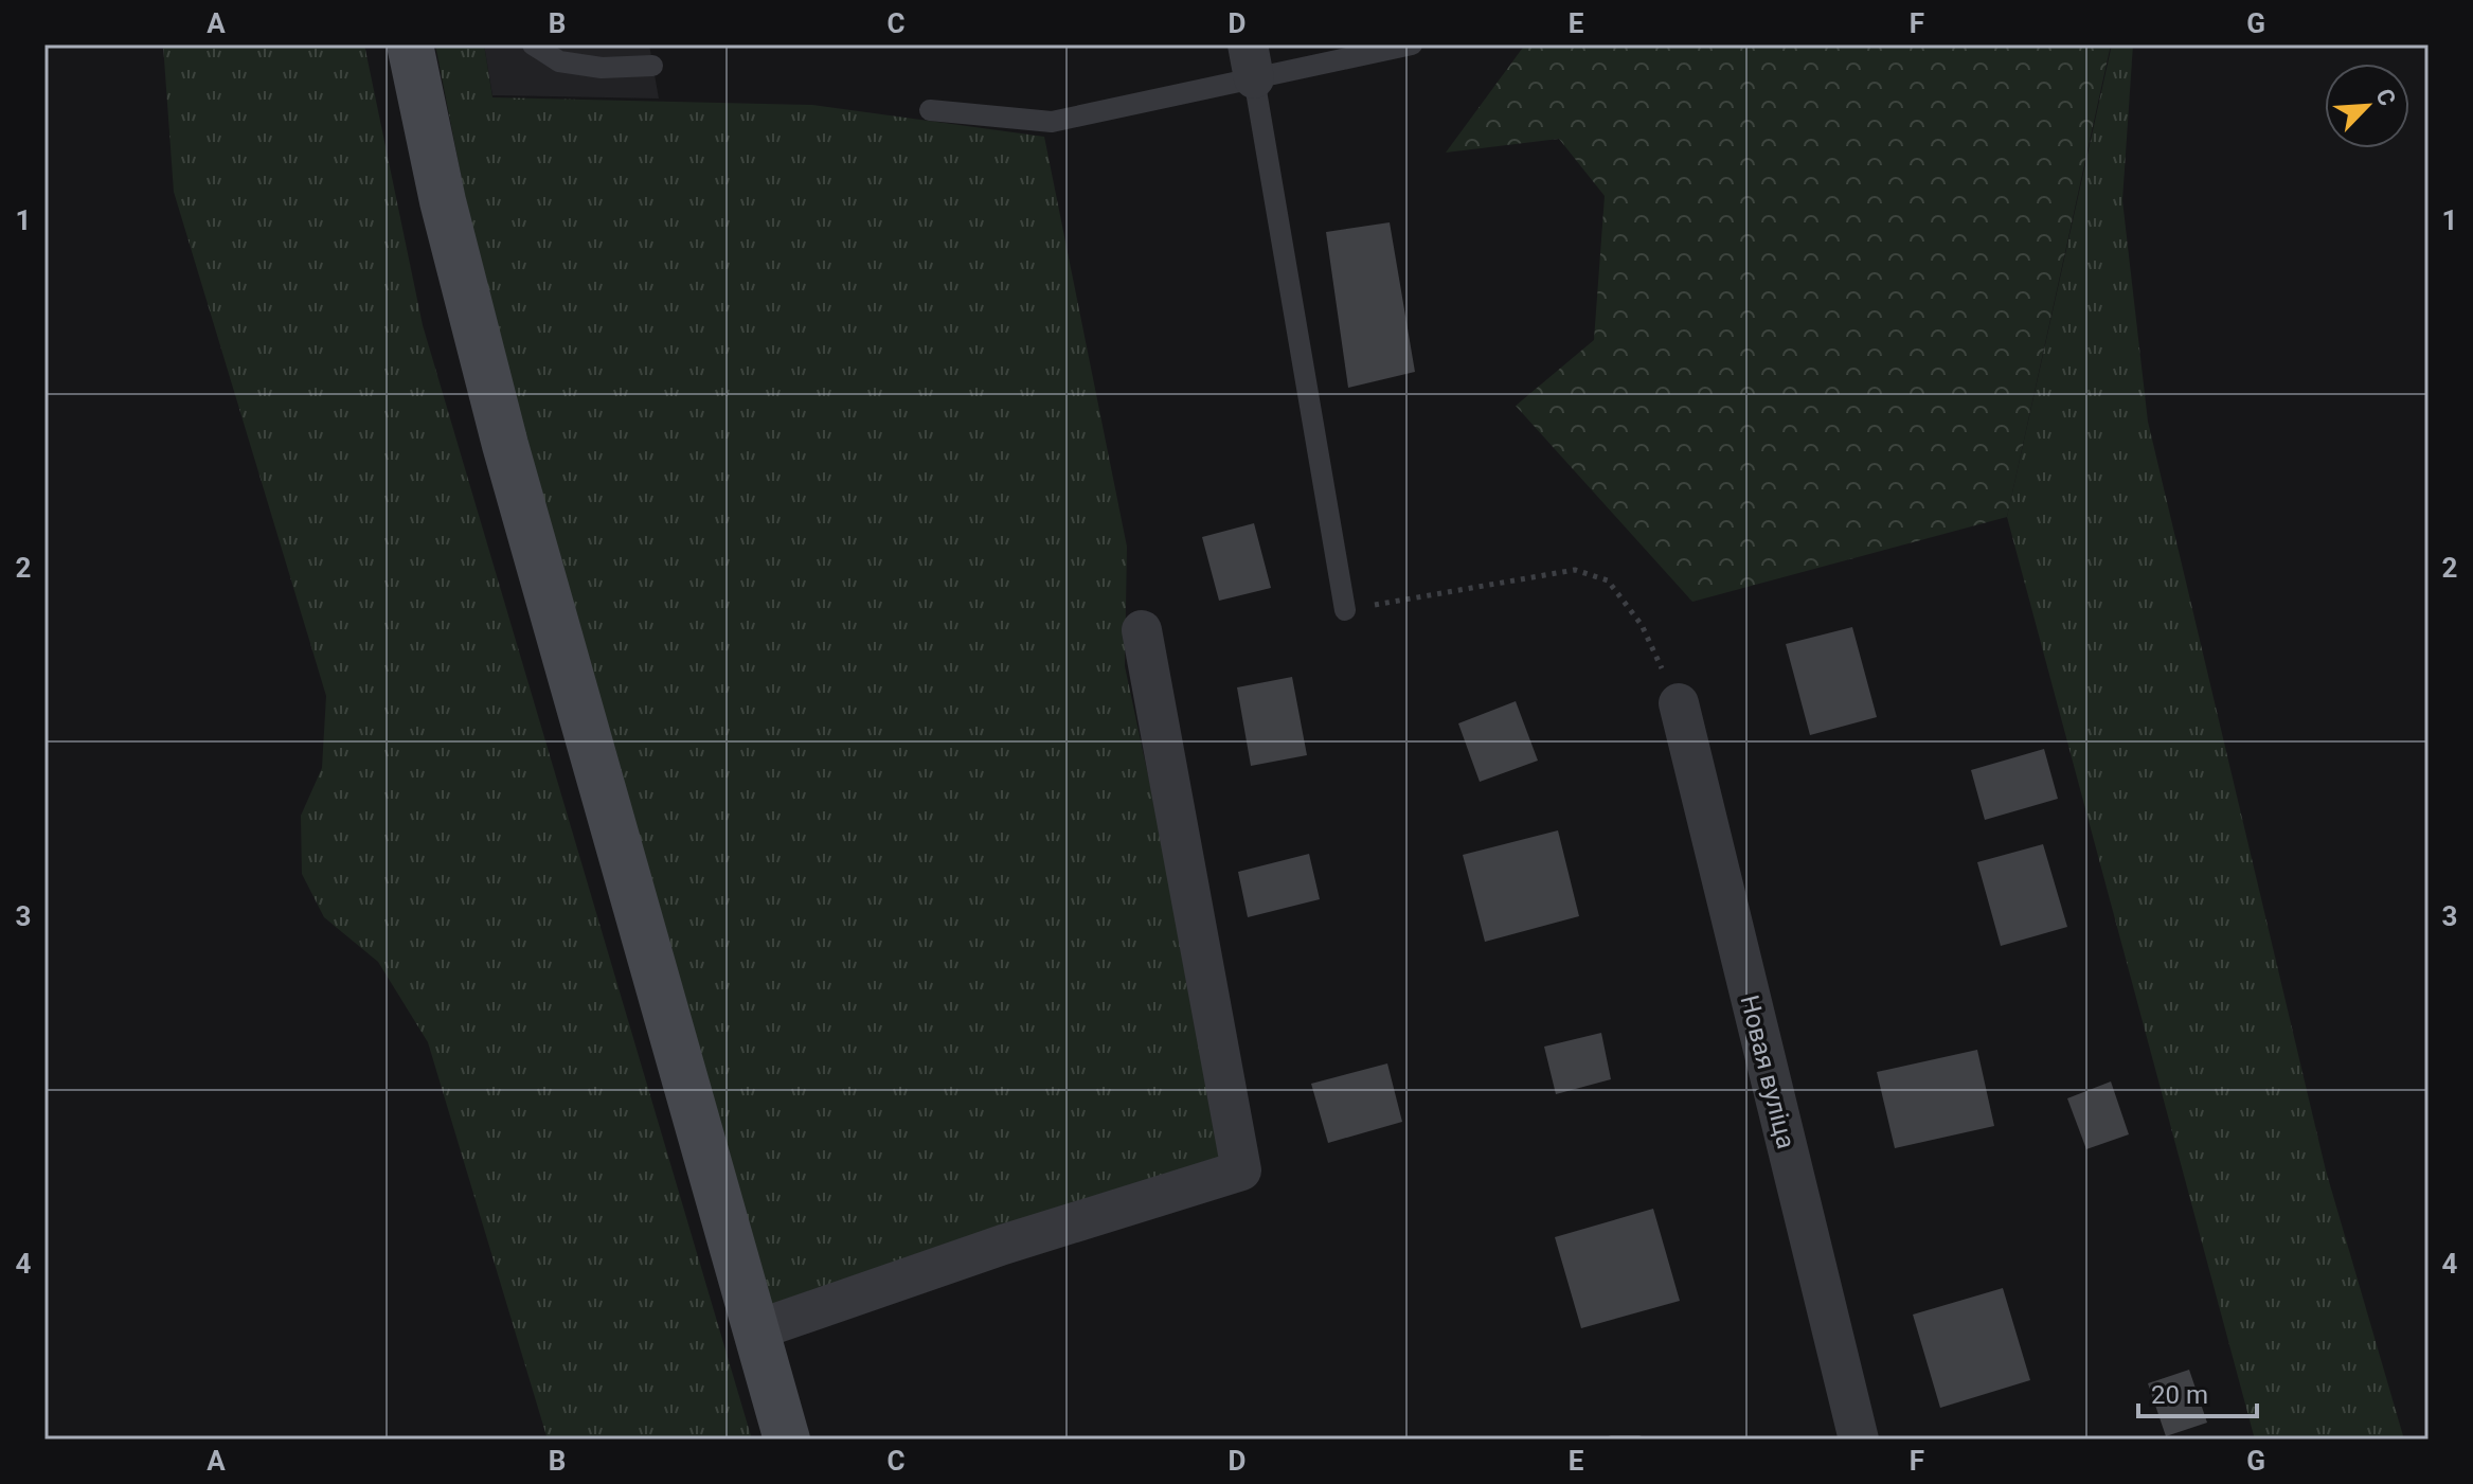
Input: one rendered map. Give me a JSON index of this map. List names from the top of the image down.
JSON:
{
  "streets": {
    "street": ["Новая вуліца"]
  },
  "scale_bar": "20 m",
  "north": "top right",
  "grid": {
    "columns": [
      "A",
      "B",
      "C",
      "D",
      "E",
      "F",
      "G"
    ],
    "rows": [
      "1",
      "2",
      "3",
      "4"
    ]
  }
}
